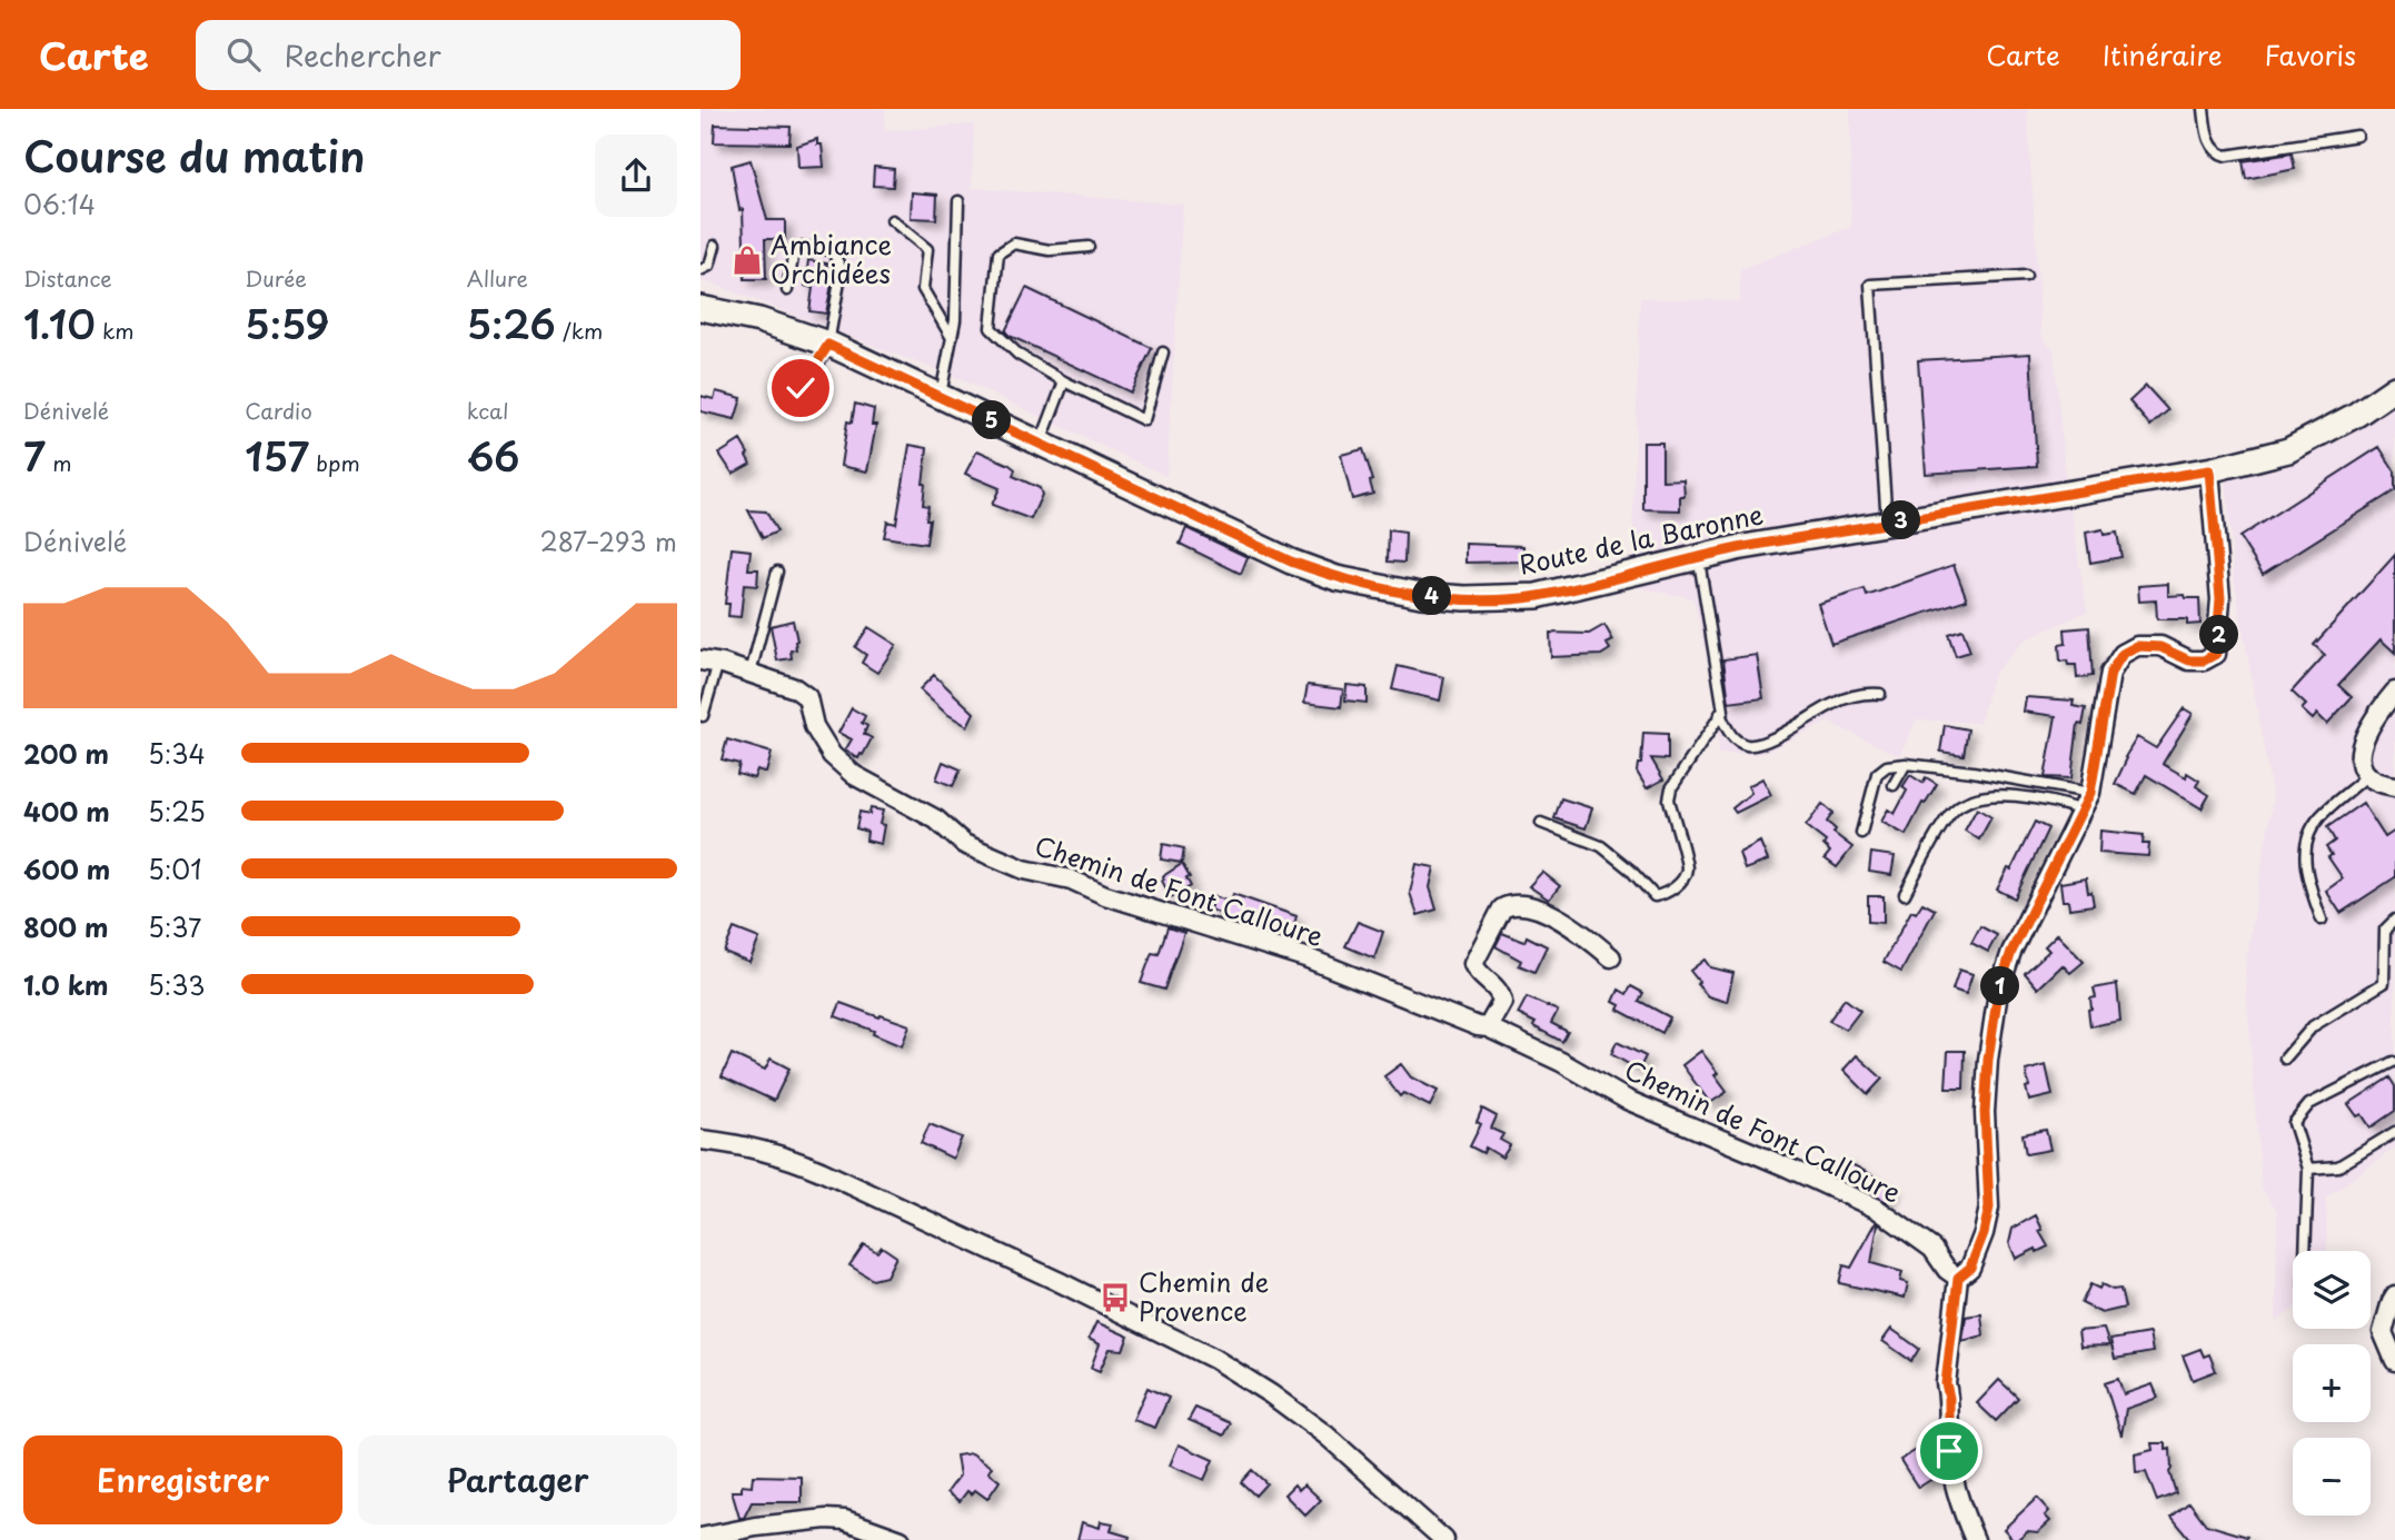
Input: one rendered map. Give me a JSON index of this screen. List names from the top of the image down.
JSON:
{
  "streets": {
    "main road": ["Route de la Baronne"],
    "street": ["Chemin de Font Calloure"]
  },
  "places": {
    "shop": ["Ambiance Orchidées"],
    "bus stop": ["Chemin de Provence"]
  },
  "page": {
    "header": "Carte",
    "search": "Rechercher",
    "nav": ["Carte", "Itinéraire", "Favoris"],
    "heading": ["Course du matin", "06:14"],
    "stats": [
      ["Distance", "1.10 km"],
      ["Durée", "5:59"],
      ["Allure", "5:26 /km"],
      ["Dénivelé", "7 m"],
      ["Cardio", "157 bpm"],
      ["kcal", "66"]
    ],
    "pins": [
      "5",
      "3",
      "4",
      "2",
      "1"
    ],
    "chart": ["Dénivelé", "287–293 m"],
    "list": [
      {
        "name": "200 m",
        "note": "5:34"
      },
      {
        "name": "400 m",
        "note": "5:25"
      },
      {
        "name": "600 m",
        "note": "5:01"
      },
      {
        "name": "800 m",
        "note": "5:37"
      },
      {
        "name": "1.0 km",
        "note": "5:33"
      }
    ],
    "map_buttons": ["+", "−"],
    "buttons": ["Enregistrer", "Partager"]
  }
}
